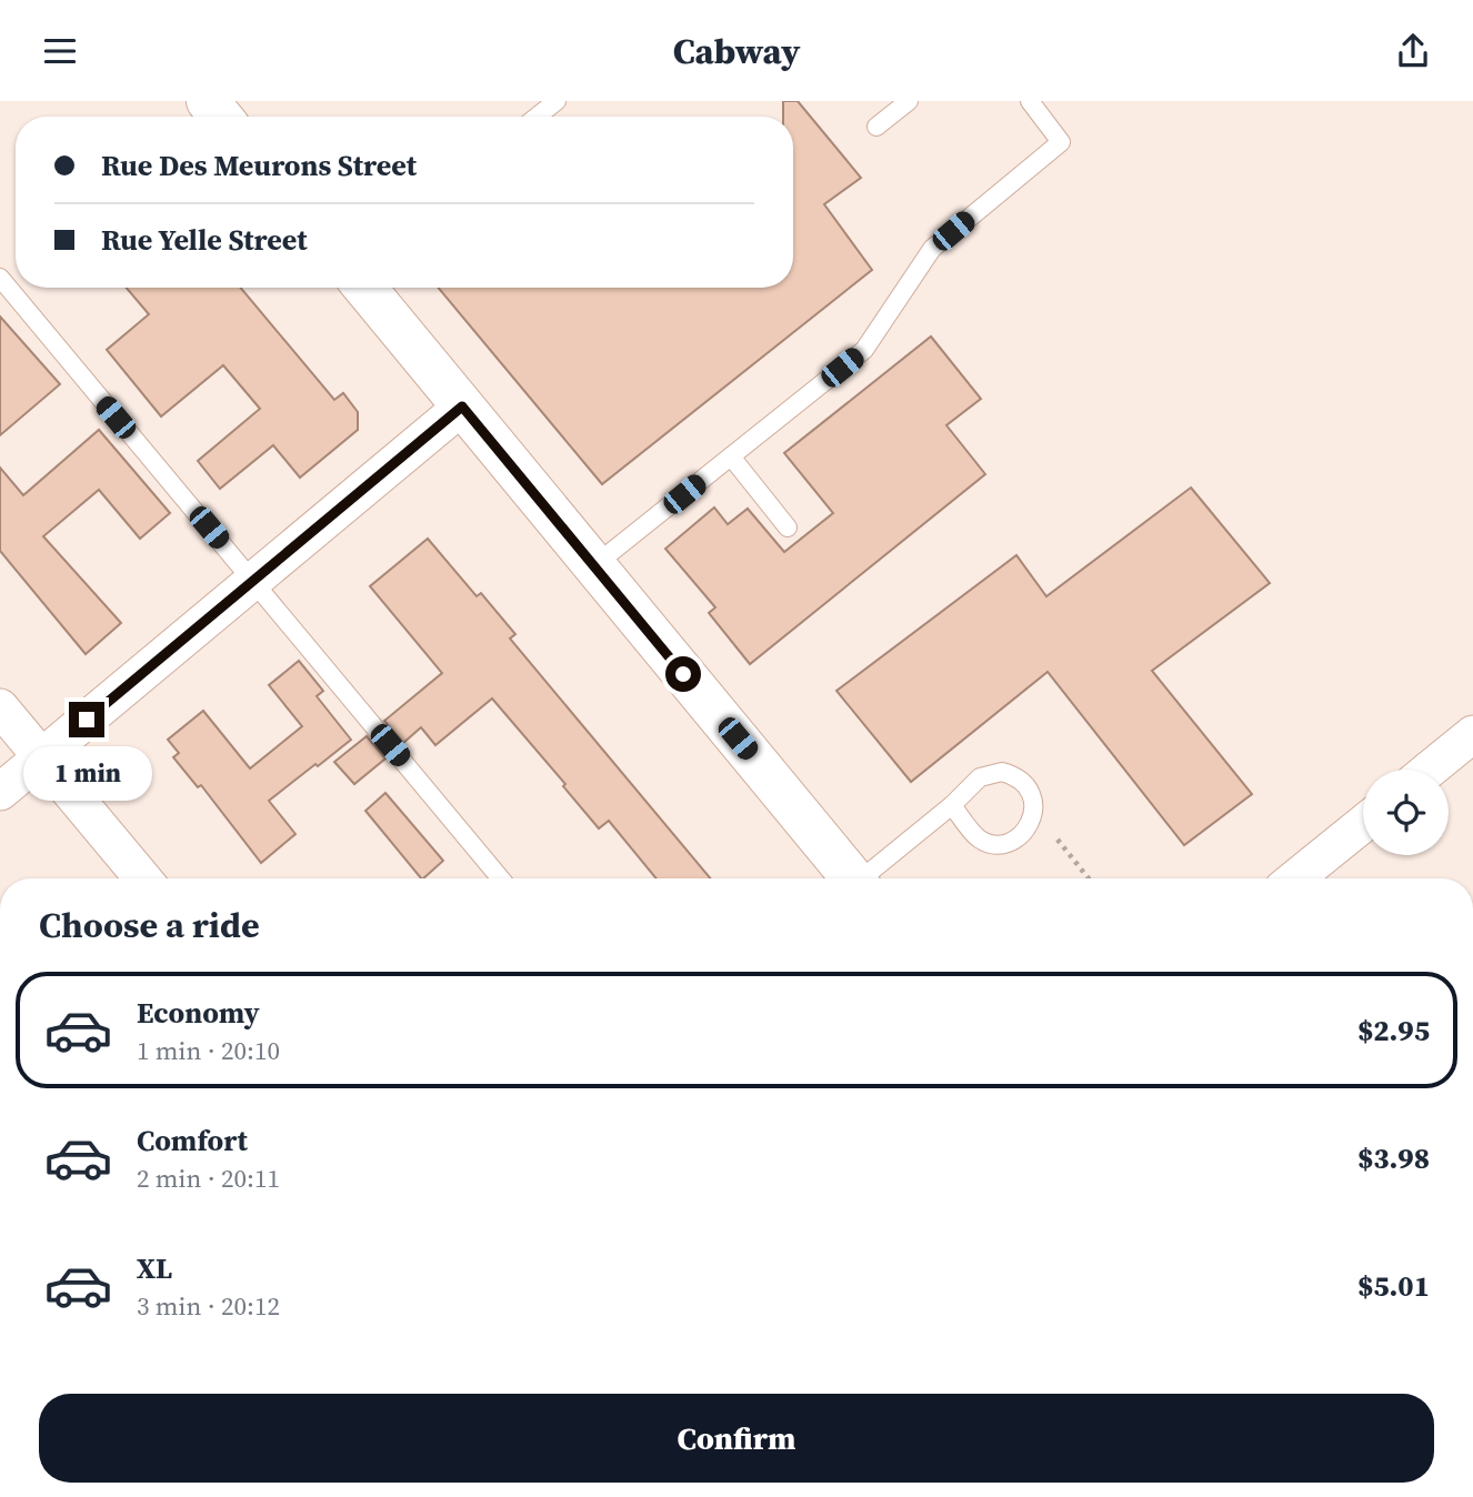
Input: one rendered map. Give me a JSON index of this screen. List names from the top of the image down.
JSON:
{
  "page": {
    "header": "Cabway",
    "banner": ["Rue Des Meurons Street", "Rue Yelle Street"],
    "bubble": "1 min",
    "heading": "Choose a ride",
    "list": [
      {
        "name": "Economy",
        "note": "1 min · 20:10",
        "value": "$2.95"
      },
      {
        "name": "Comfort",
        "note": "2 min · 20:11",
        "value": "$3.98"
      },
      {
        "name": "XL",
        "note": "3 min · 20:12",
        "value": "$5.01"
      }
    ],
    "buttons": "Confirm"
  }
}
